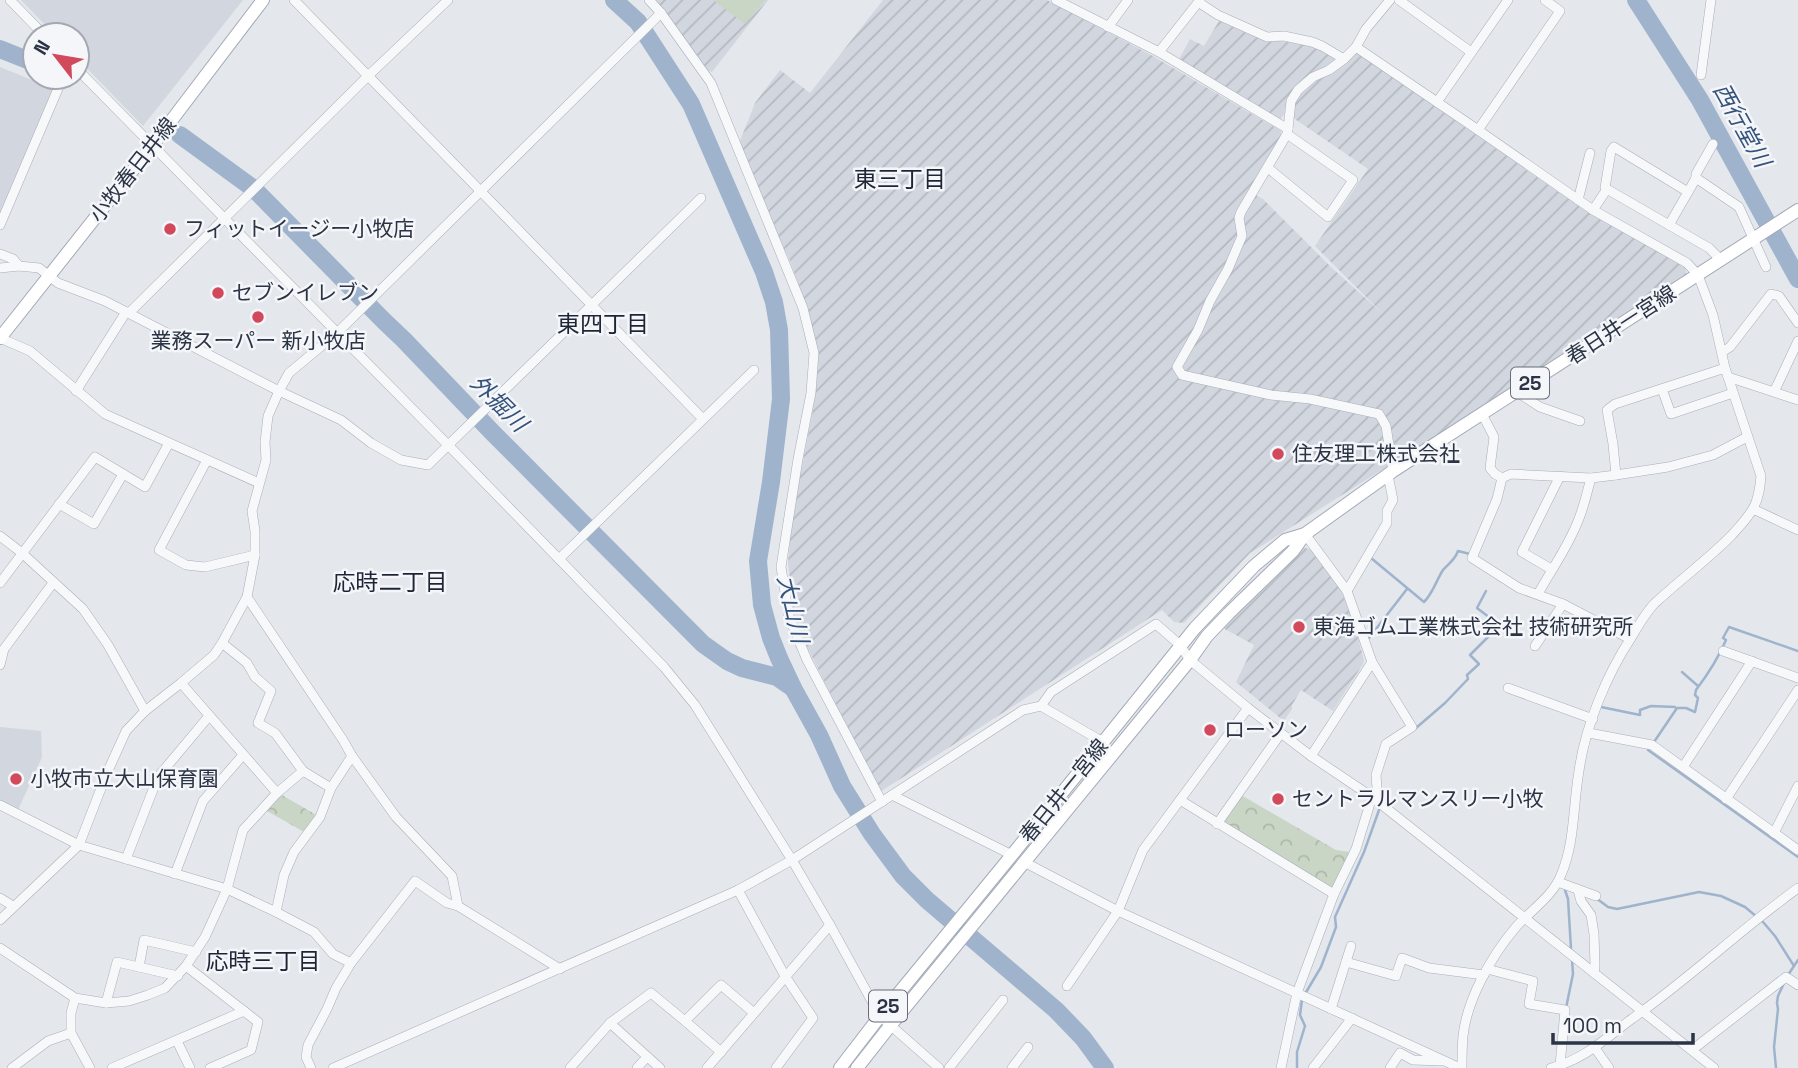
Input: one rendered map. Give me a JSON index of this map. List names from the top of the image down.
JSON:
{
  "streets": {
    "main road": ["小牧春日井線", "春日井一宮線", "25"]
  },
  "districts": [
    "東三丁目",
    "東四丁目",
    "応時二丁目",
    "応時三丁目"
  ],
  "water": ["西行堂川", "外掘川", "大山川"],
  "places": [
    "フィットイージー小牧店",
    "セブンイレブン",
    "業務スーパー 新小牧店",
    "住友理工株式会社",
    "東海ゴム工業株式会社 技術研究所",
    "ローソン",
    "小牧市立大山保育園",
    "セントラルマンスリー小牧"
  ],
  "scale_bar": "100 m",
  "north": "top left"
}
